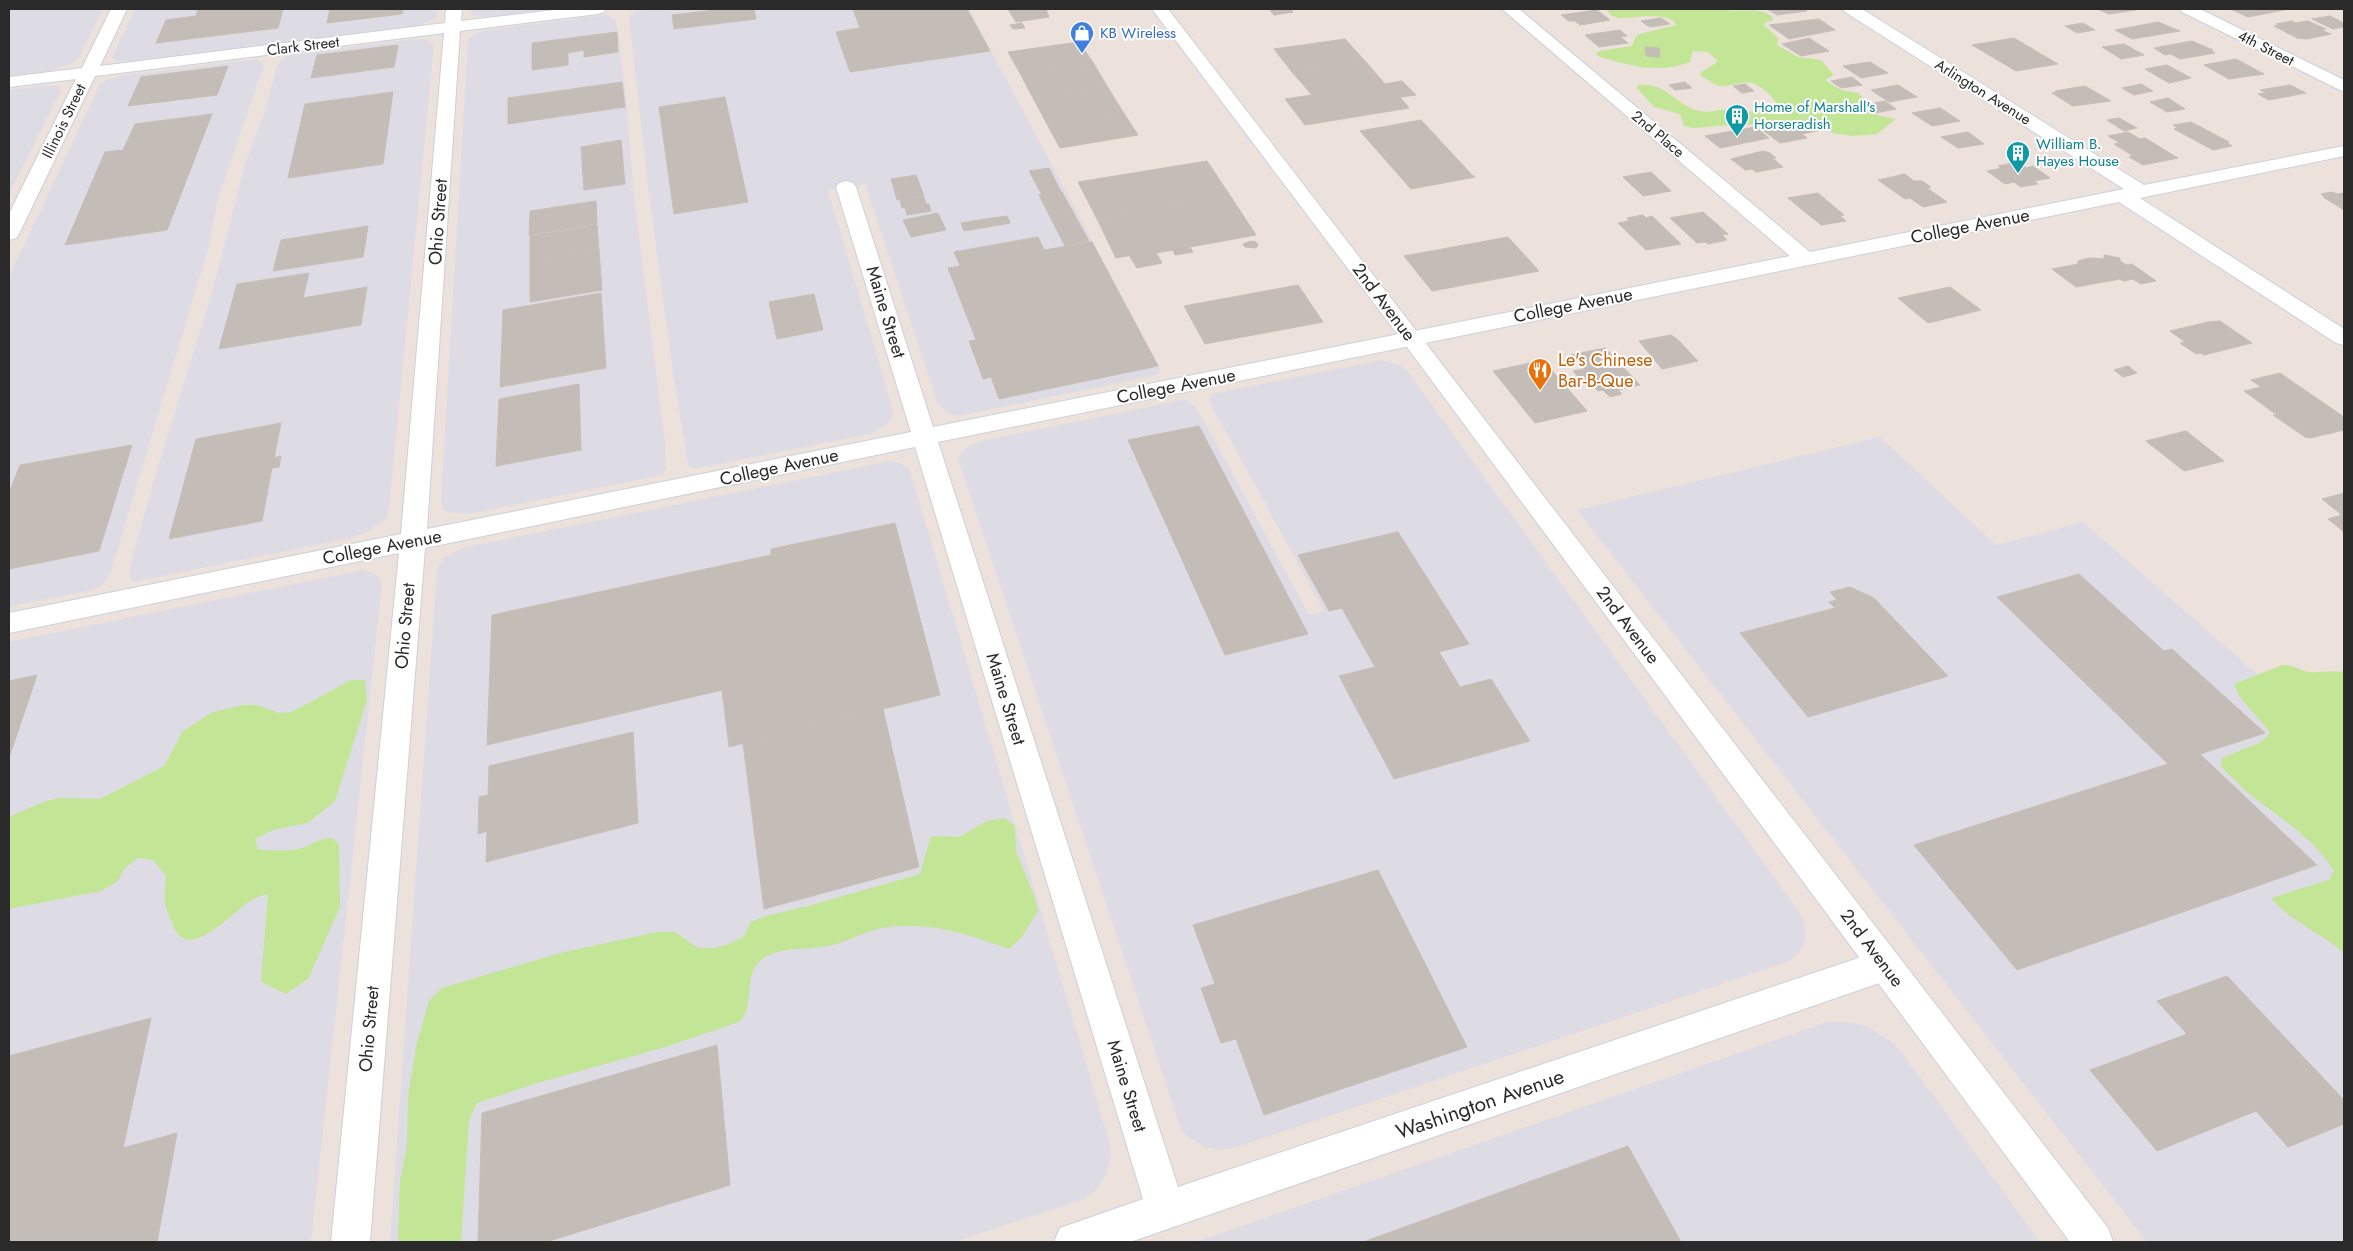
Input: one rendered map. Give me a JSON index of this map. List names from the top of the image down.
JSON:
{
  "streets": {
    "street": [
      "Clark Street",
      "4th Street",
      "Arlington Avenue",
      "Illinois Street",
      "2nd Place",
      "Ohio Street",
      "College Avenue",
      "2nd Avenue",
      "Maine Street",
      "Washington Avenue"
    ]
  },
  "crossings": [
    ["Clark Street", "Illinois Street"],
    ["Clark Street", "Ohio Street"],
    ["Arlington Avenue", "College Avenue"],
    ["2nd Place", "College Avenue"],
    ["Ohio Street", "College Avenue"],
    ["College Avenue", "2nd Avenue"],
    ["College Avenue", "Maine Street"],
    ["2nd Avenue", "Washington Avenue"],
    ["Maine Street", "Washington Avenue"]
  ],
  "places": {
    "shop": ["KB Wireless"],
    "building": ["Home of Marshall's Horseradish", "William B. Hayes House"],
    "restaurant": ["Le's Chinese Bar-B-Que"]
  }
}
